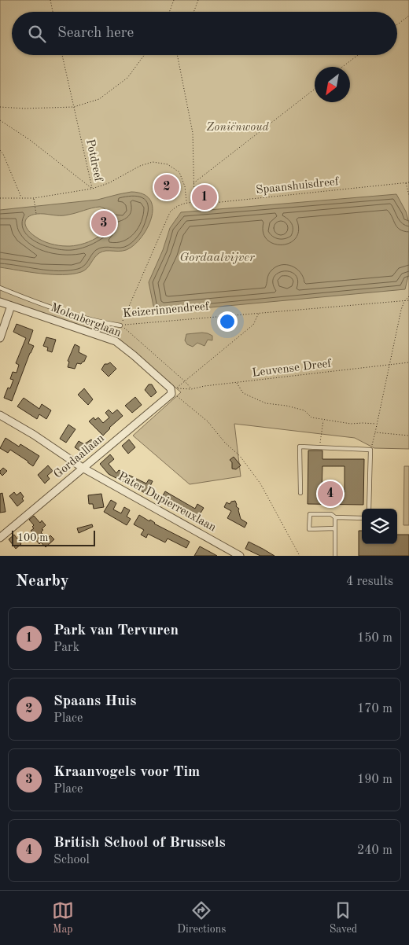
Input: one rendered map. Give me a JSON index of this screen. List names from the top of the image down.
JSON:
{
  "streets": {
    "street": ["Molenberglaan", "Gordaallaan", "Pater Dupierreuxlaan"],
    "lane": ["Keizerinnendreef"],
    "path": ["Potdreef", "Spaanshuisdreef", "Leuvense Dreef"]
  },
  "crossings": [
    ["Molenberglaan", "Leuvense Dreef"],
    ["Molenberglaan", "Gordaallaan"],
    ["Leuvense Dreef", "Gordaallaan"],
    ["Gordaallaan", "Pater Dupierreuxlaan"]
  ],
  "water": ["Gordaalvijver"],
  "parks": ["Zoniënwoud"],
  "scale_bar": "100 m",
  "north": "bottom left",
  "page": {
    "search": "Search here",
    "pins": [
      "2",
      "1",
      "3",
      "4"
    ],
    "scale": "100 m",
    "heading": ["Nearby", "4 results"],
    "list": [
      {
        "mark": "1",
        "name": "Park van Tervuren",
        "note": "Park",
        "value": "150 m"
      },
      {
        "mark": "2",
        "name": "Spaans Huis",
        "note": "Place",
        "value": "170 m"
      },
      {
        "mark": "3",
        "name": "Kraanvogels voor Tim",
        "note": "Place",
        "value": "190 m"
      },
      {
        "mark": "4",
        "name": "British School of Brussels",
        "note": "School",
        "value": "240 m"
      }
    ],
    "nav": ["Map", "Directions", "Saved"]
  }
}
